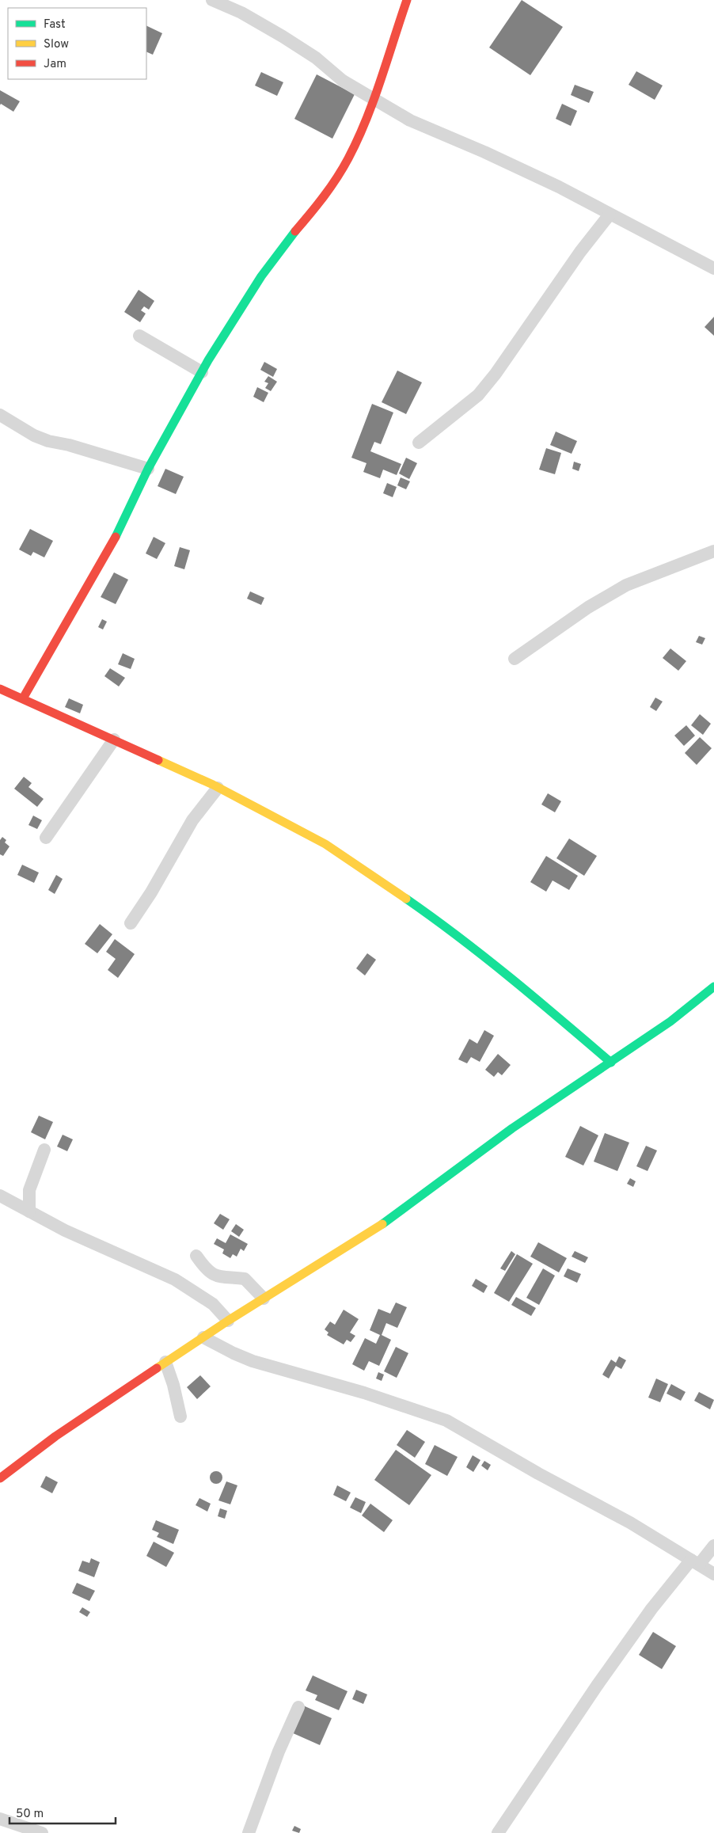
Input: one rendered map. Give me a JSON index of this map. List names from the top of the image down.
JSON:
{
  "legend": ["Fast", "Slow", "Jam"],
  "scale_bar": "50 m"
}
